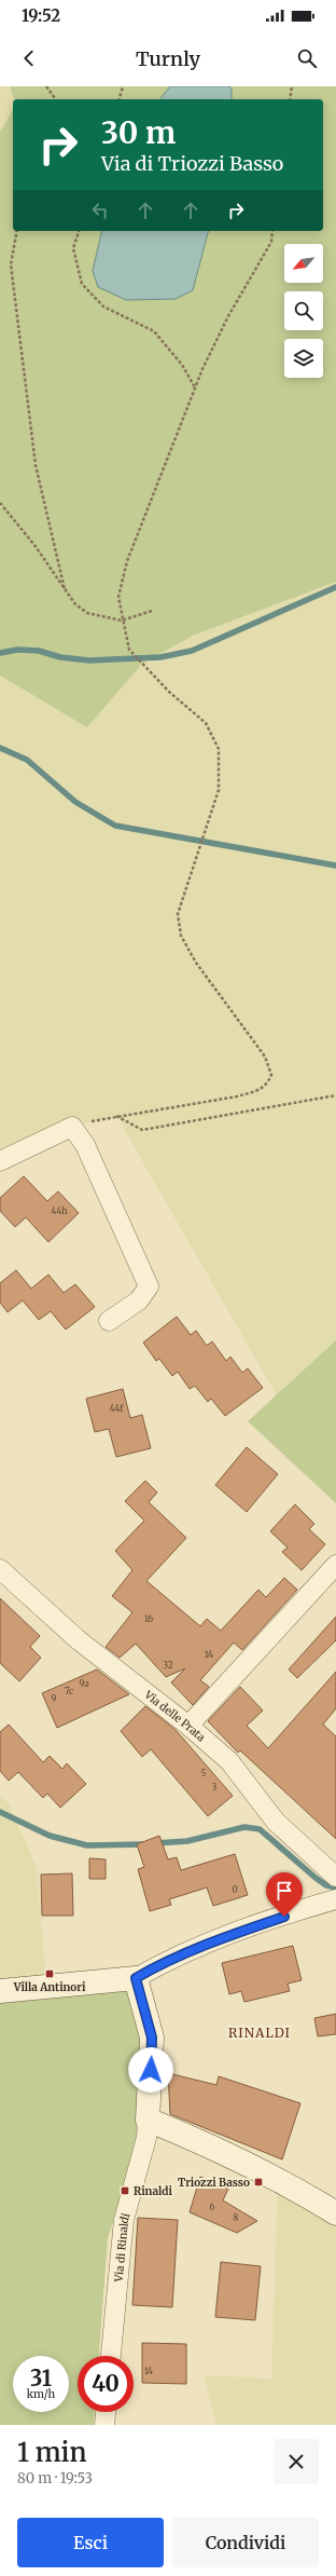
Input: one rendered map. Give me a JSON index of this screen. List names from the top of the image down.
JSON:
{
  "streets": {
    "street": ["Via delle Prata", "Via di Rinaldi"]
  },
  "districts": ["RINALDI"],
  "places": {
    "transit": ["Villa Antinori", "Triozzi Basso", "Rinaldi"]
  },
  "house_numbers": [
    "44h",
    "44f",
    "16",
    "14",
    "32",
    "9a",
    "7c",
    "9",
    "5",
    "3",
    "0",
    "6",
    "8",
    "14"
  ],
  "north": "bottom left",
  "page": {
    "status": "19:52",
    "header": "Turnly",
    "turn": ["30 m", "Via di Triozzi Basso"],
    "speed": "31 km/h",
    "limit": "40",
    "heading": ["1 min", "80 m · 19:53"],
    "buttons": ["Esci", "Condividi"]
  }
}
